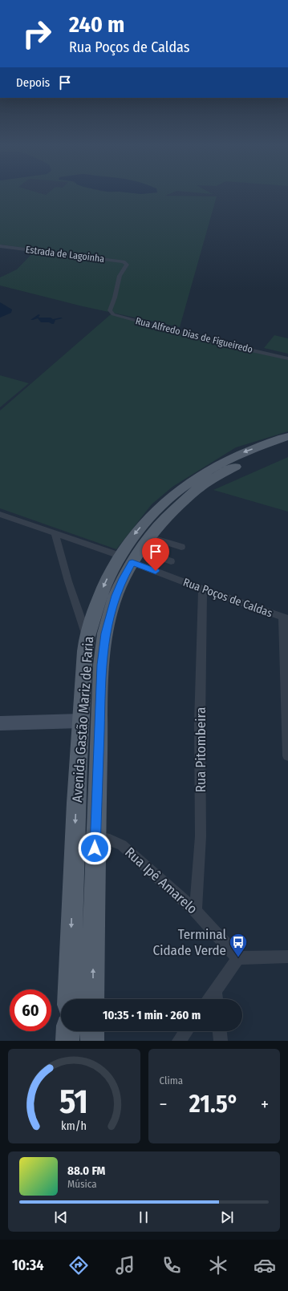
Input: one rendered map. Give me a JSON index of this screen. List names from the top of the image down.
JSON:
{
  "streets": {
    "main road": ["Avenida Gastão Mariz de Faria"],
    "street": [
      "Estrada de Lagoinha",
      "Rua Alfredo Dias de Figueiredo",
      "Rua Poços de Caldas",
      "Rua Pitombeira",
      "Rua Ipê Amarelo"
    ]
  },
  "crossings": [
    ["Estrada de Lagoinha", "Rua Alfredo Dias de Figueiredo"],
    ["Rua Poços de Caldas", "Avenida Gastão Mariz de Faria"],
    ["Rua Poços de Caldas", "Rua Pitombeira"],
    ["Avenida Gastão Mariz de Faria", "Rua Ipê Amarelo"],
    ["Rua Pitombeira", "Rua Ipê Amarelo"]
  ],
  "places": {
    "bus stop": ["Terminal Cidade Verde"]
  },
  "page": {
    "turn": ["240 m", "Rua Poços de Caldas"],
    "then": "Depois",
    "limit": "60",
    "trip": "10:35 · 1 min · 260 m",
    "tile": "Clima",
    "heat": ["−", "21.5°", "+"],
    "song": ["88.0 FM", "Música"],
    "tabs": "10:34",
    "gauge": ["51", "km/h"]
  }
}
